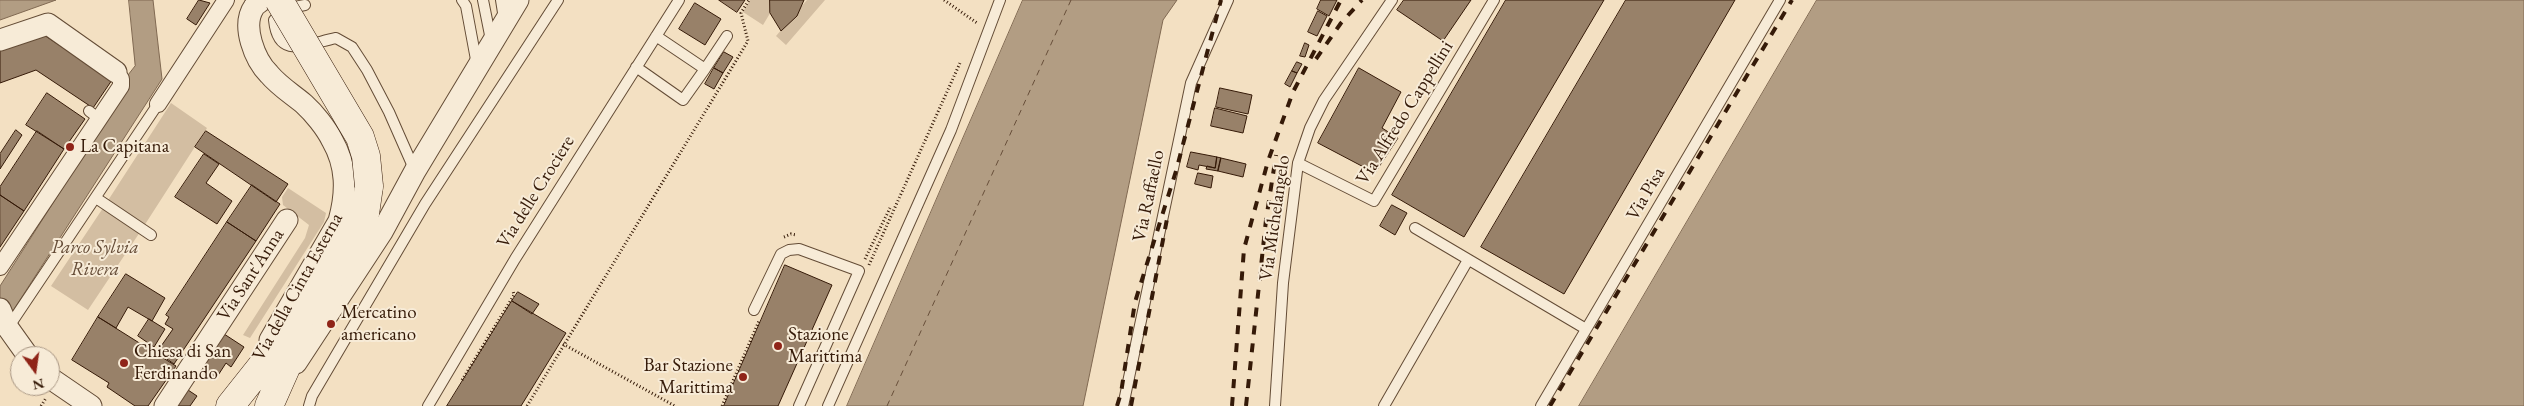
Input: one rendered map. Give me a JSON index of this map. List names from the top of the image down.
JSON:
{
  "streets": {
    "main road": ["Via della Cinta Esterna"],
    "street": ["Via Sant'Anna"],
    "lane": [
      "Via Alfredo Cappellini",
      "Via delle Crociere",
      "Via Pisa",
      "Via Raffaello",
      "Via Michelangelo"
    ]
  },
  "crossings": [
    ["Via Alfredo Cappellini", "Via Michelangelo"]
  ],
  "parks": ["Parco Sylvia Rivera"],
  "places": [
    "La Capitana",
    "Mercatino americano",
    "Stazione Marittima",
    "Chiesa di San Ferdinando",
    "Bar Stazione Marittima"
  ],
  "north": "bottom"
}
